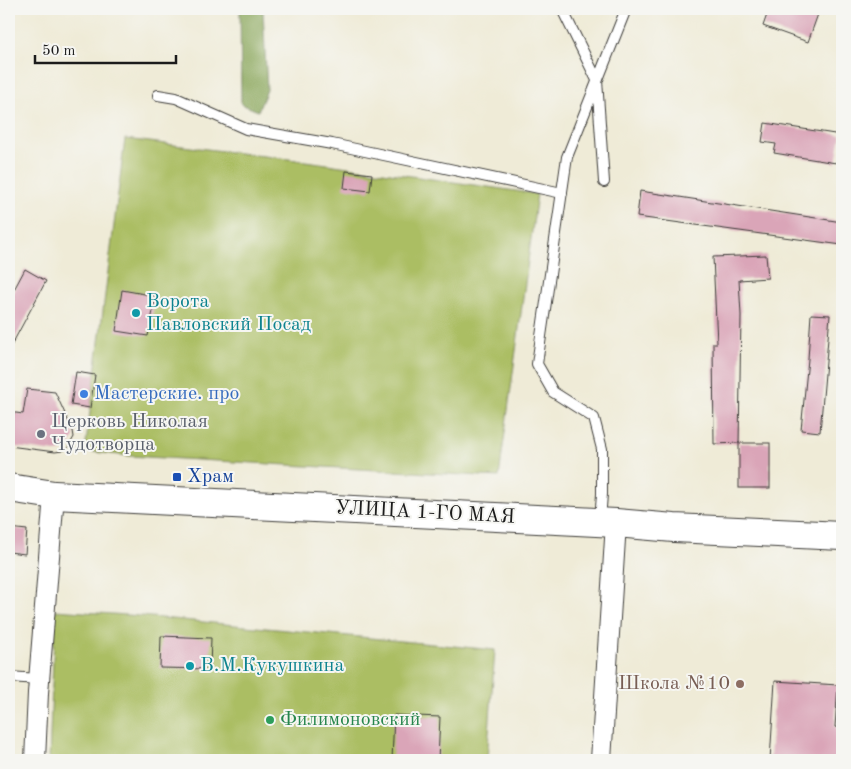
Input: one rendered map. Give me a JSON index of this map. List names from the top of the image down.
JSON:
{
  "streets": {
    "street": ["УЛИЦА 1-ГО МАЯ"]
  },
  "places": {
    "other": [
      "Ворота Павловский Посад",
      "Мастерские. про",
      "Церковь Николая Чудотворца",
      "В.М.Кукушкина",
      "Школа №10",
      "Филимоновский"
    ],
    "transit": ["Храм"]
  },
  "scale_bar": "50 m"
}
